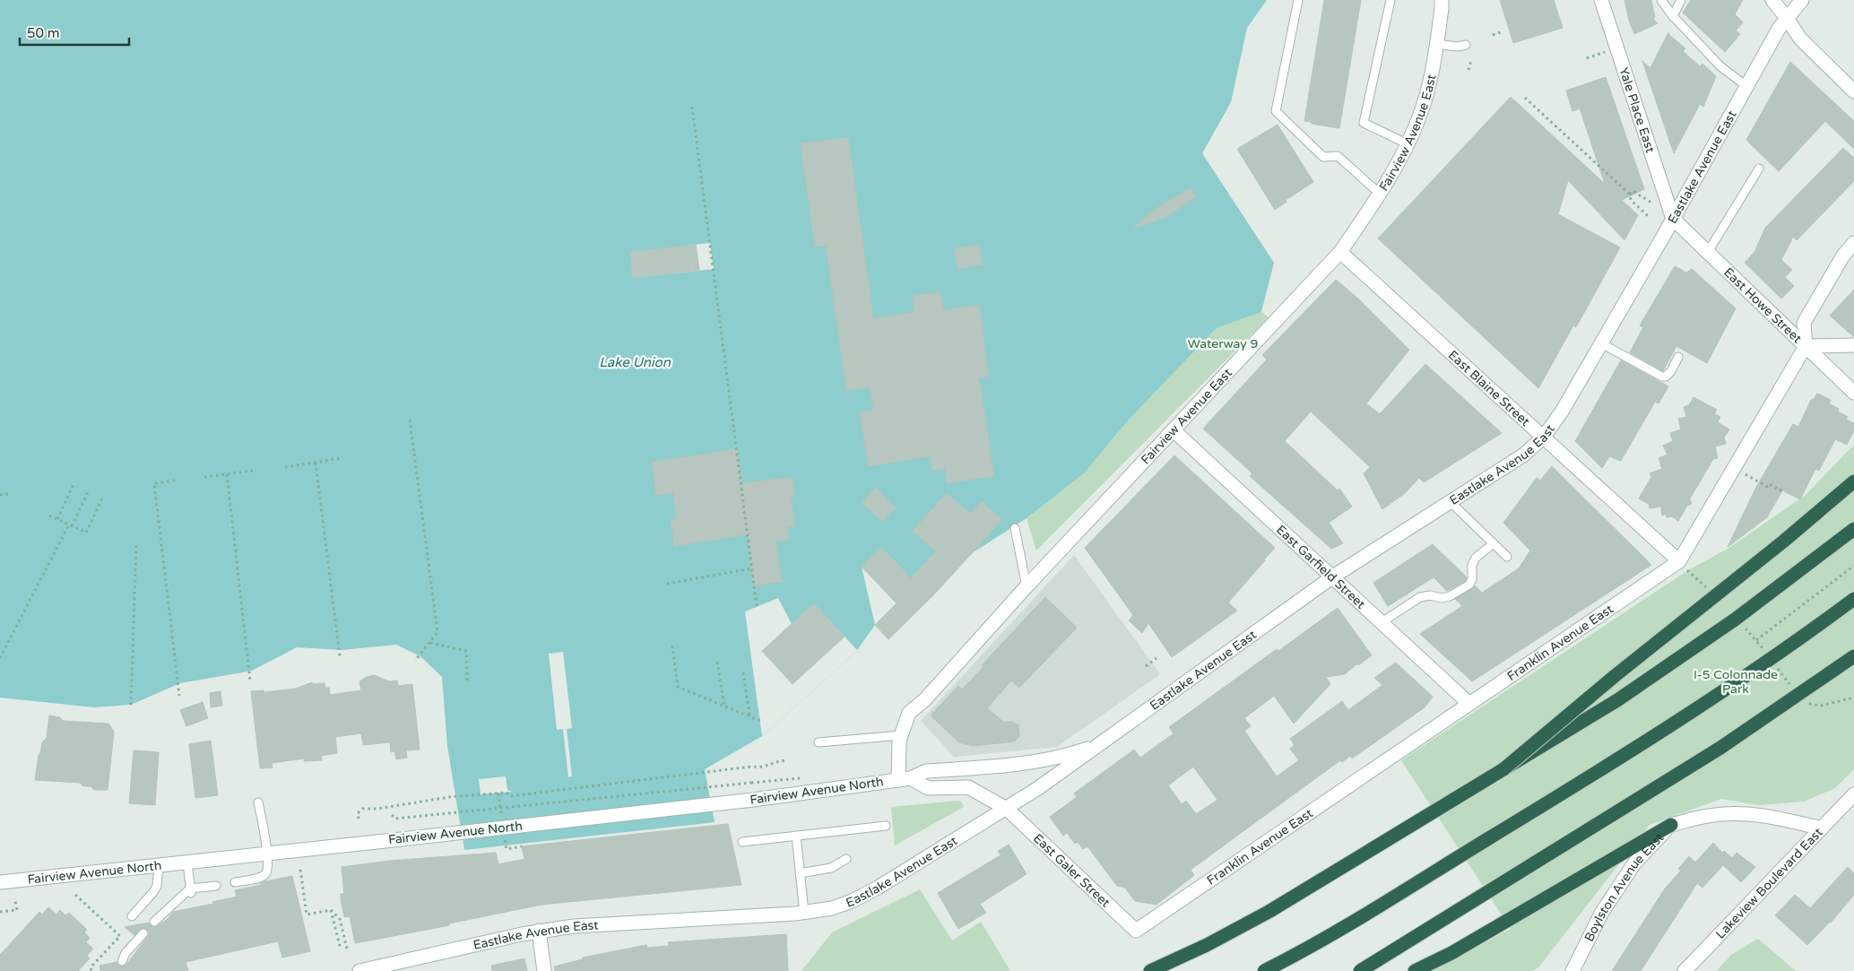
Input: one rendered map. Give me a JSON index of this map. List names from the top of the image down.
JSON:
{
  "streets": {
    "street": [
      "Yale Place East",
      "Fairview Avenue East",
      "Eastlake Avenue East",
      "East Howe Street",
      "East Blaine Street",
      "East Garfield Street",
      "Franklin Avenue East",
      "Fairview Avenue North",
      "East Galer Street",
      "Lakeview Boulevard East",
      "Boylston Avenue East"
    ]
  },
  "crossings": [
    ["Yale Place East", "Eastlake Avenue East"],
    ["Yale Place East", "East Howe Street"],
    ["Fairview Avenue East", "East Blaine Street"],
    ["Fairview Avenue East", "East Garfield Street"],
    ["Fairview Avenue East", "Fairview Avenue North"],
    ["Eastlake Avenue East", "East Howe Street"],
    ["Eastlake Avenue East", "East Blaine Street"],
    ["Eastlake Avenue East", "East Garfield Street"],
    ["Eastlake Avenue East", "Fairview Avenue North"],
    ["Eastlake Avenue East", "East Galer Street"],
    ["East Howe Street", "Franklin Avenue East"],
    ["East Blaine Street", "Franklin Avenue East"],
    ["East Garfield Street", "Franklin Avenue East"],
    ["Franklin Avenue East", "East Galer Street"],
    ["Lakeview Boulevard East", "Boylston Avenue East"]
  ],
  "water": ["Lake Union"],
  "parks": ["Waterway 9", "I-5 Colonnade Park"],
  "scale_bar": "50 m"
}
